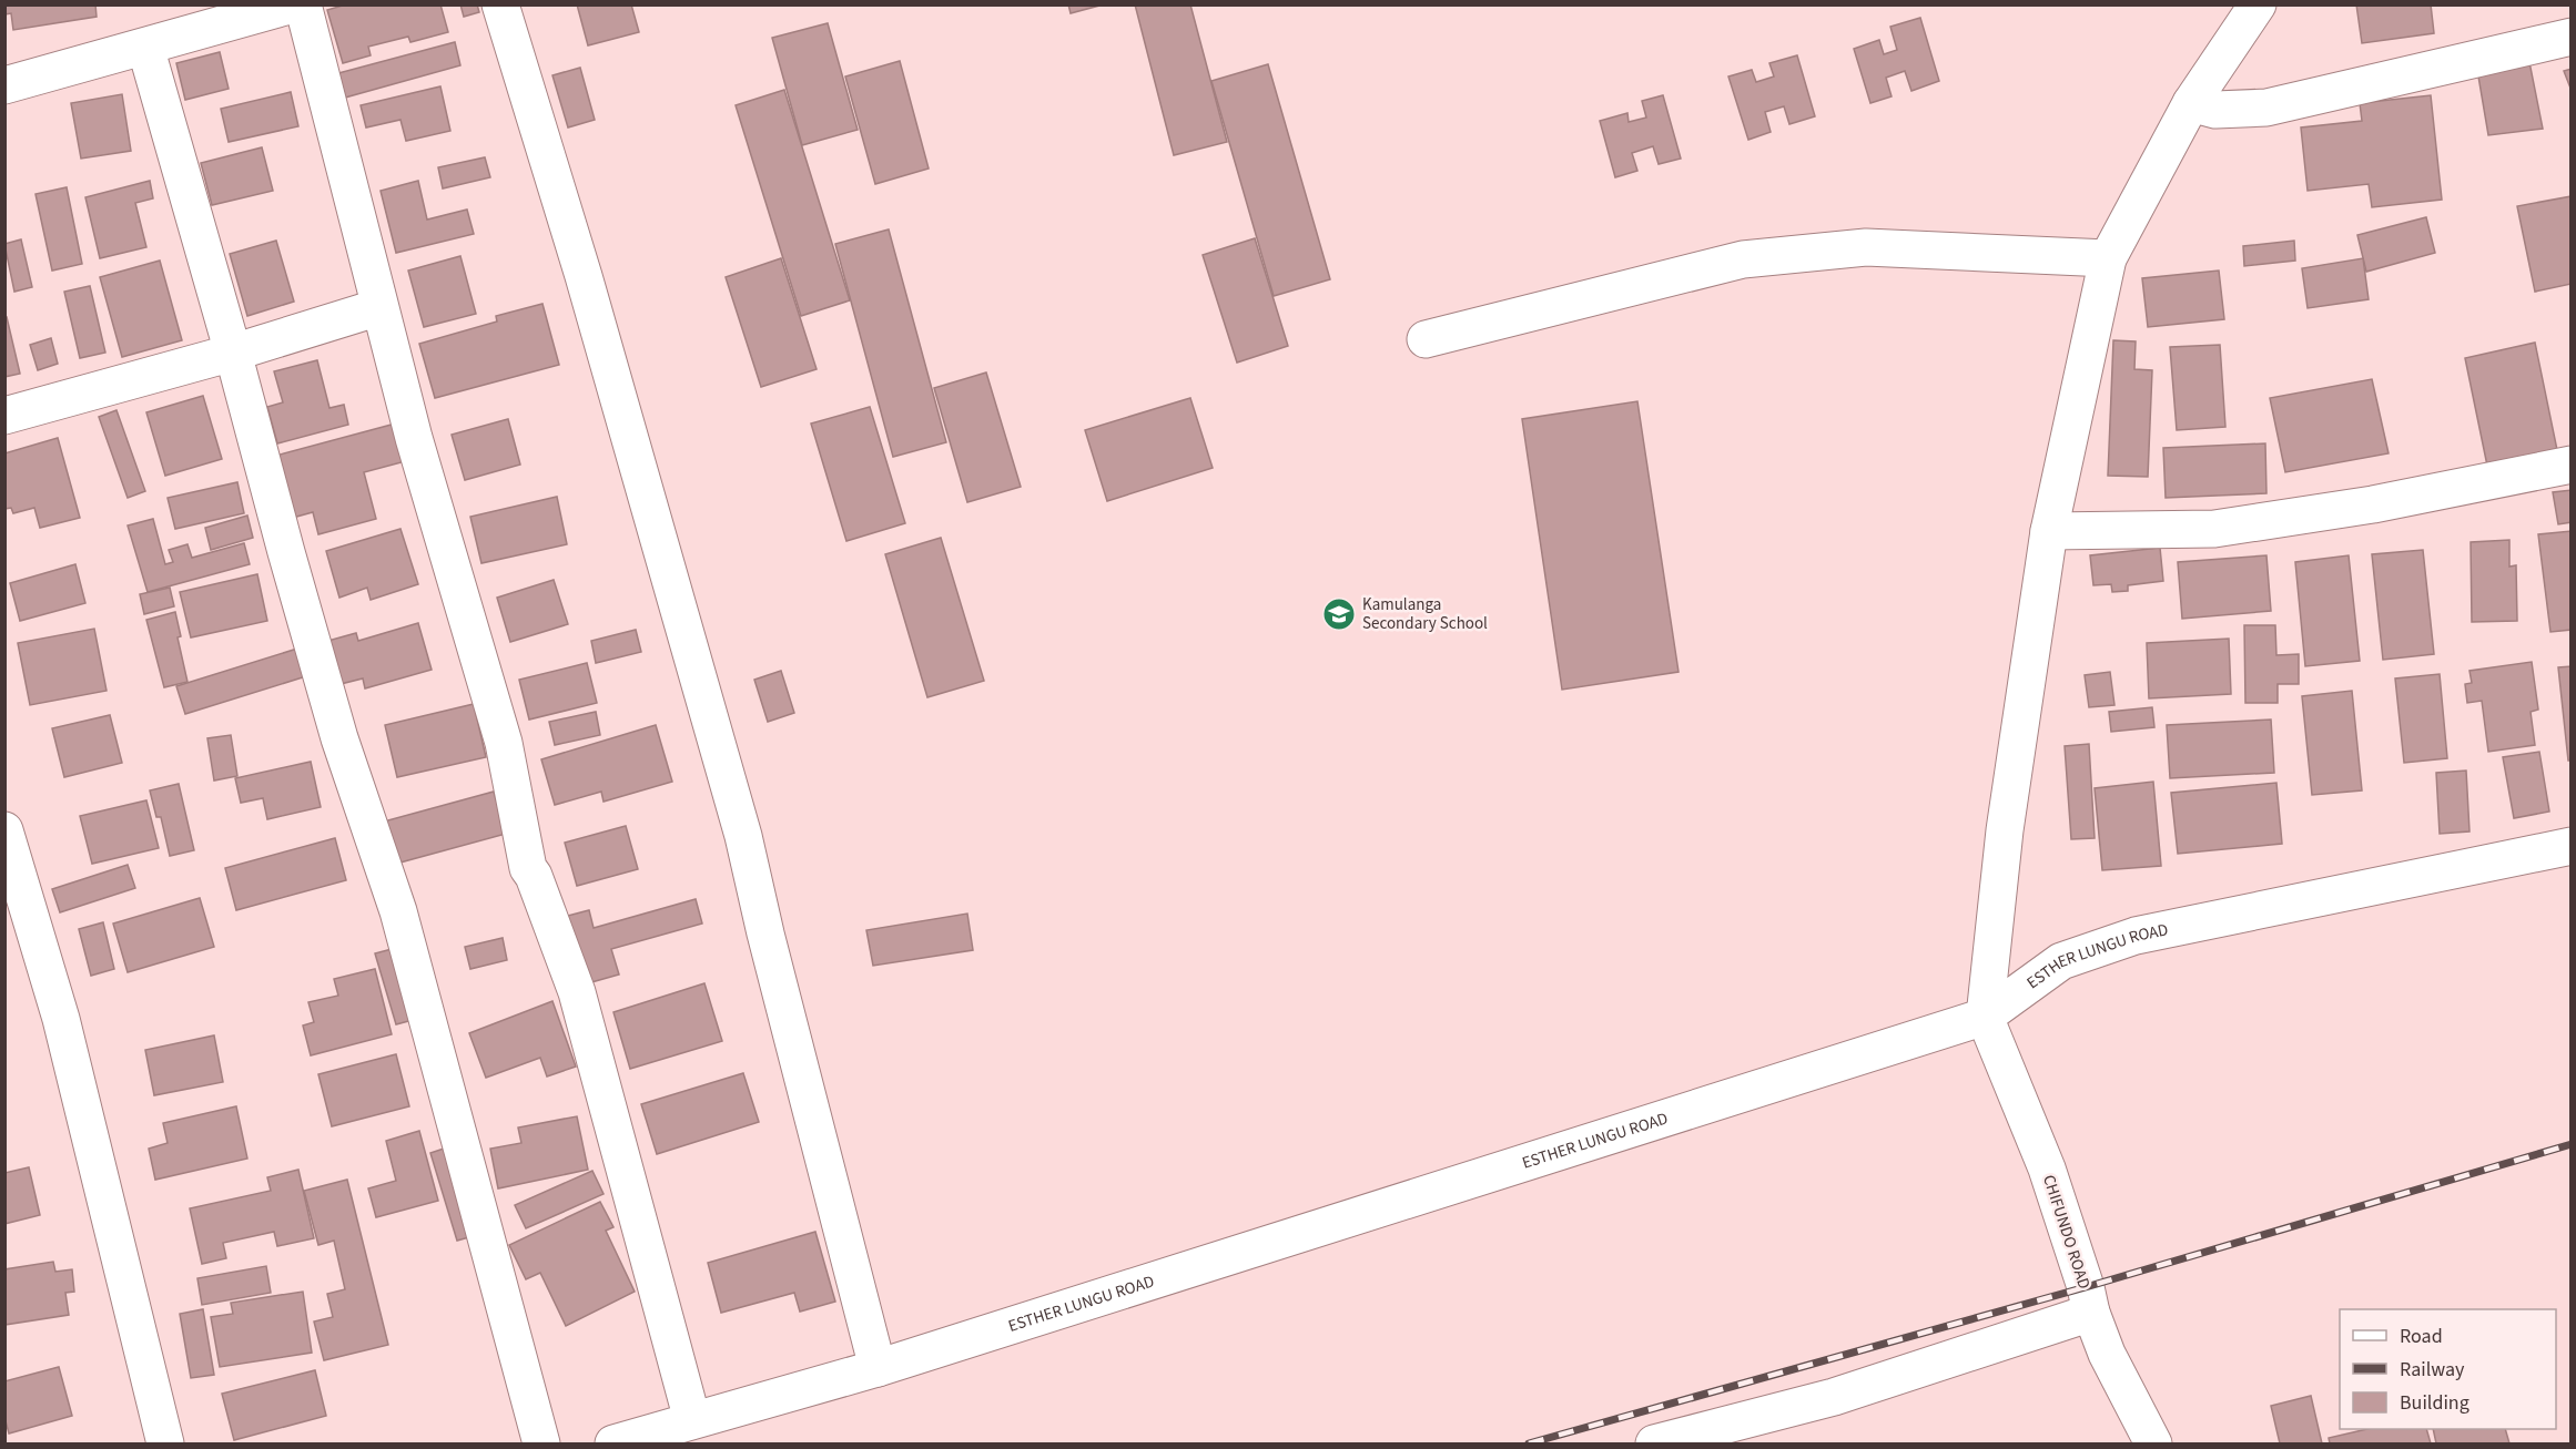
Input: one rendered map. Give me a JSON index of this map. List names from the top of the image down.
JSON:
{
  "streets": {
    "street": ["ESTHER LUNGU ROAD", "CHIFUNDO ROAD"]
  },
  "crossings": [
    ["ESTHER LUNGU ROAD", "CHIFUNDO ROAD"]
  ],
  "places": {
    "school or university": ["Kamulanga Secondary School"]
  },
  "legend": ["Road", "Railway", "Building"]
}
